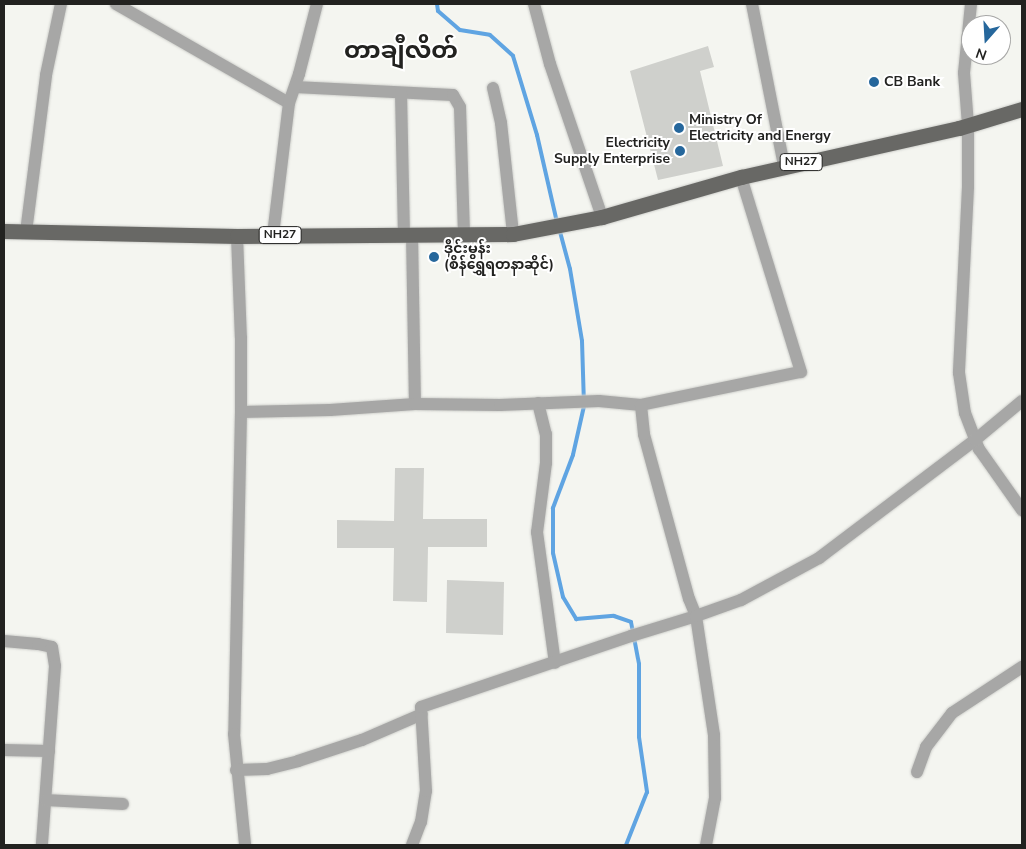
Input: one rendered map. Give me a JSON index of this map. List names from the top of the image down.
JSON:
{
  "streets": {
    "main road": ["NH27"]
  },
  "districts": ["တာချီလိတ်"],
  "places": [
    "CB Bank",
    "Ministry Of Electricity and Energy",
    "Electricity Supply Enterprise",
    "ဒိုင်းမွန်း (စိန်ရွှေရတနာဆိုင်)"
  ],
  "north": "bottom"
}
